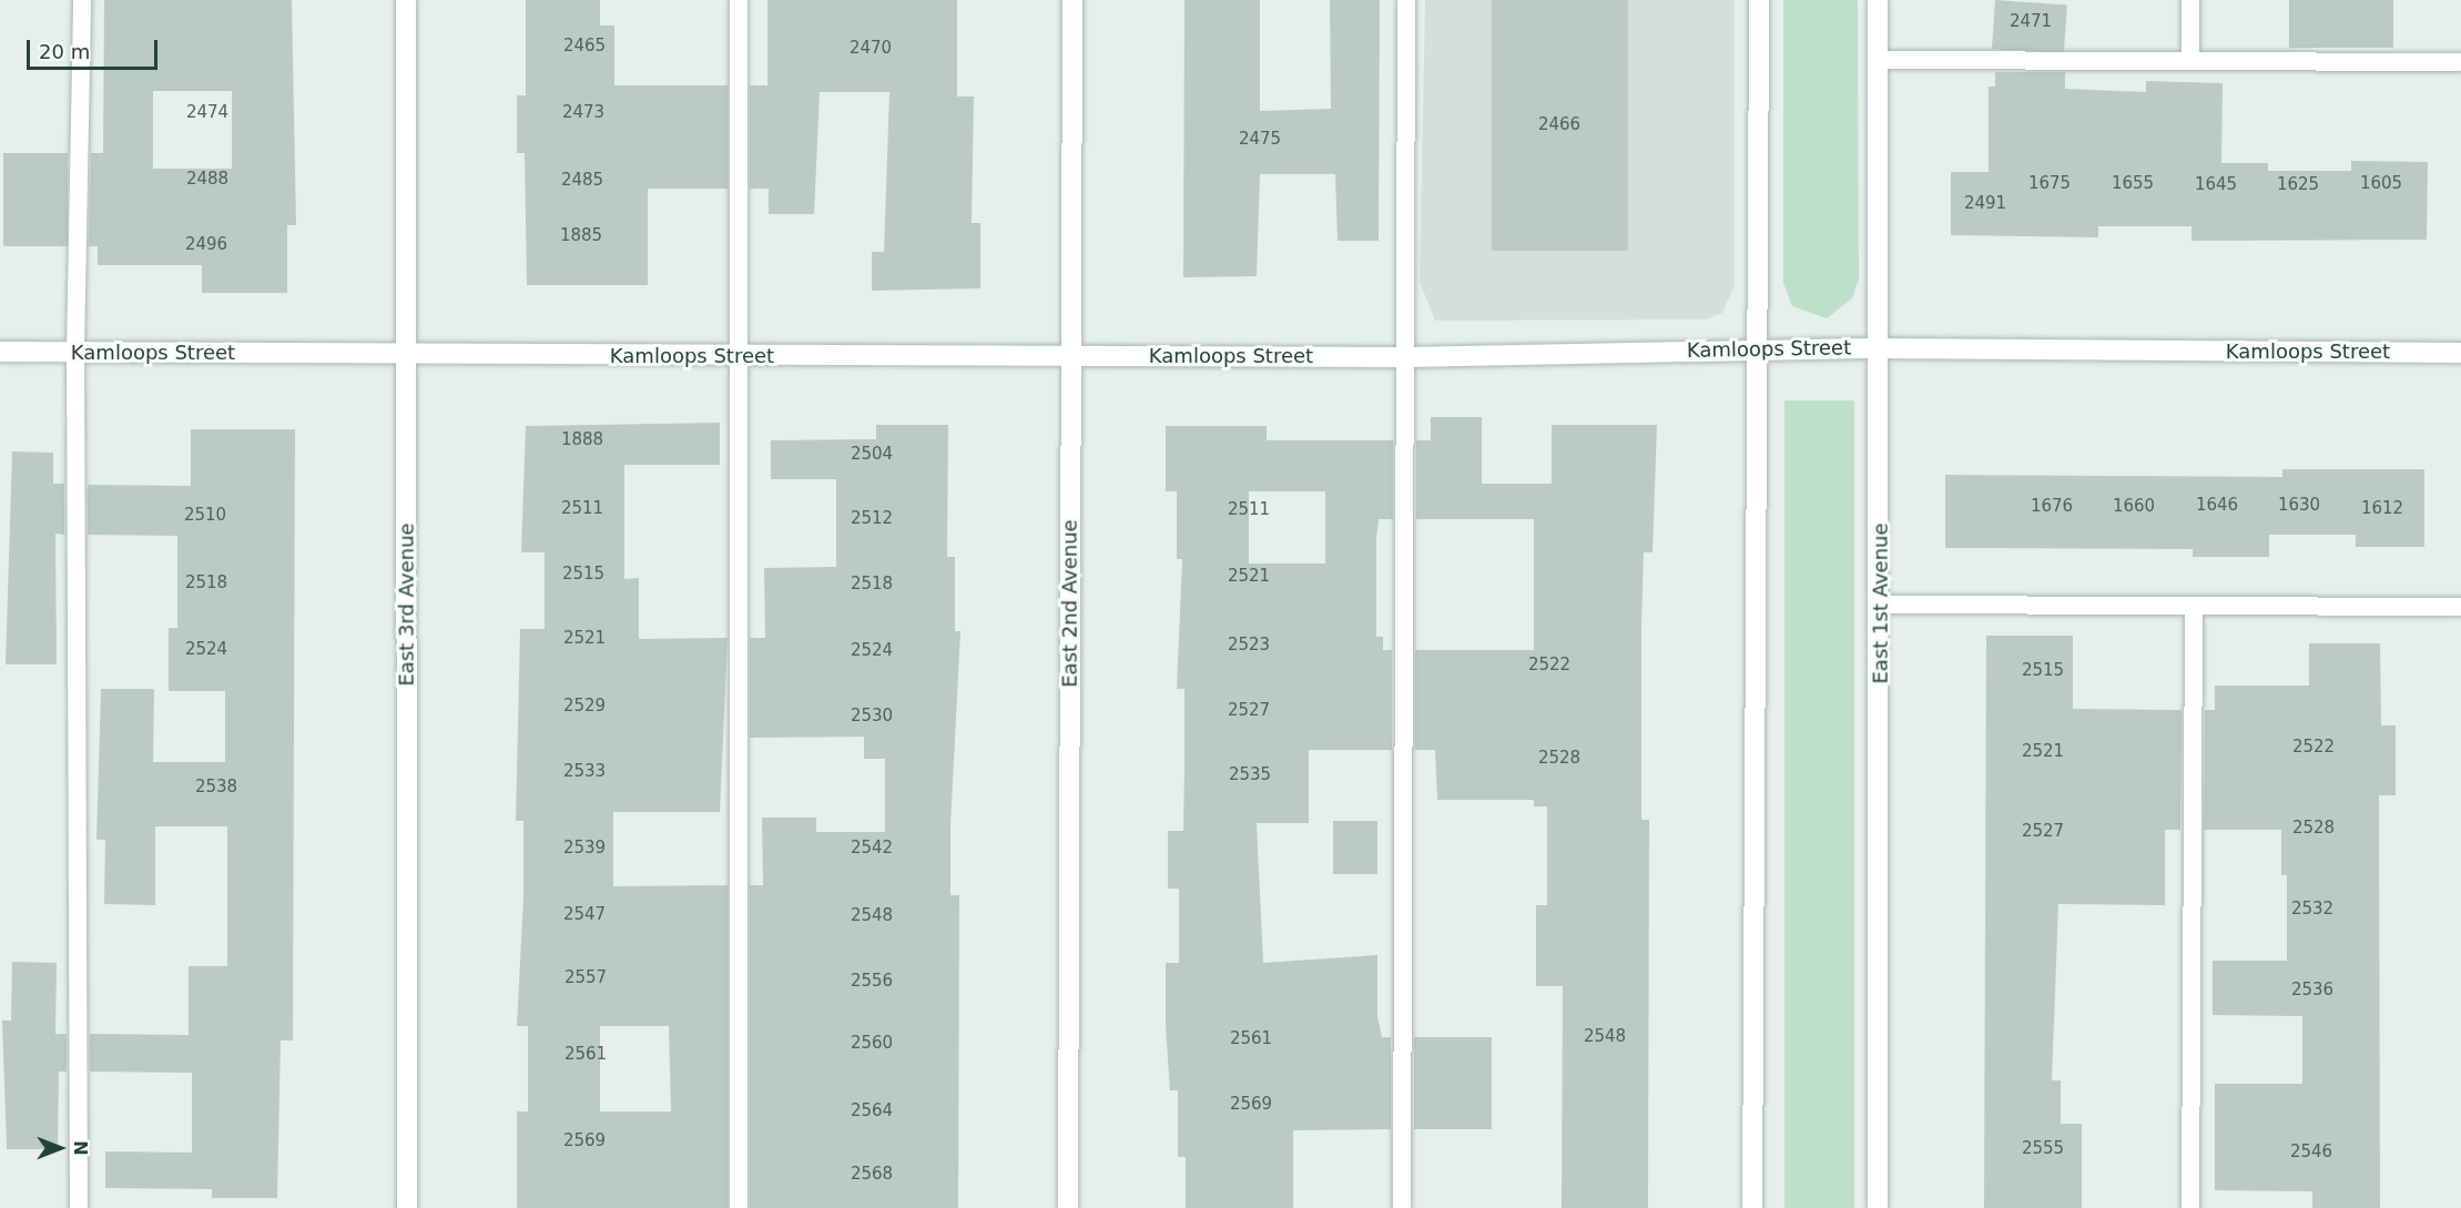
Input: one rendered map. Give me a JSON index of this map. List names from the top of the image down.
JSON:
{
  "streets": {
    "street": [
      "Kamloops Street",
      "East 2nd Avenue",
      "East 1st Avenue",
      "East 3rd Avenue"
    ]
  },
  "crossings": [
    ["Kamloops Street", "East 2nd Avenue"],
    ["Kamloops Street", "East 1st Avenue"],
    ["Kamloops Street", "East 3rd Avenue"]
  ],
  "house_numbers": [
    "2471",
    "2465",
    "2470",
    "2474",
    "2473",
    "2466",
    "2475",
    "2488",
    "2485",
    "1675",
    "1655",
    "1605",
    "1645",
    "1625",
    "2491",
    "1885",
    "2496",
    "1888",
    "2504",
    "1646",
    "1630",
    "1676",
    "1660",
    "2511",
    "1612",
    "2511",
    "2510",
    "2512",
    "2515",
    "2521",
    "2518",
    "2518",
    "2521",
    "2523",
    "2524",
    "2524",
    "2522",
    "2515",
    "2529",
    "2527",
    "2530",
    "2522",
    "2521",
    "2528",
    "2533",
    "2535",
    "2538",
    "2528",
    "2527",
    "2539",
    "2542",
    "2532",
    "2547",
    "2548",
    "2557",
    "2556",
    "2536",
    "2548",
    "2561",
    "2560",
    "2561",
    "2569",
    "2564",
    "2569",
    "2555",
    "2546",
    "2568"
  ],
  "scale_bar": "20 m",
  "north": "right"
}
